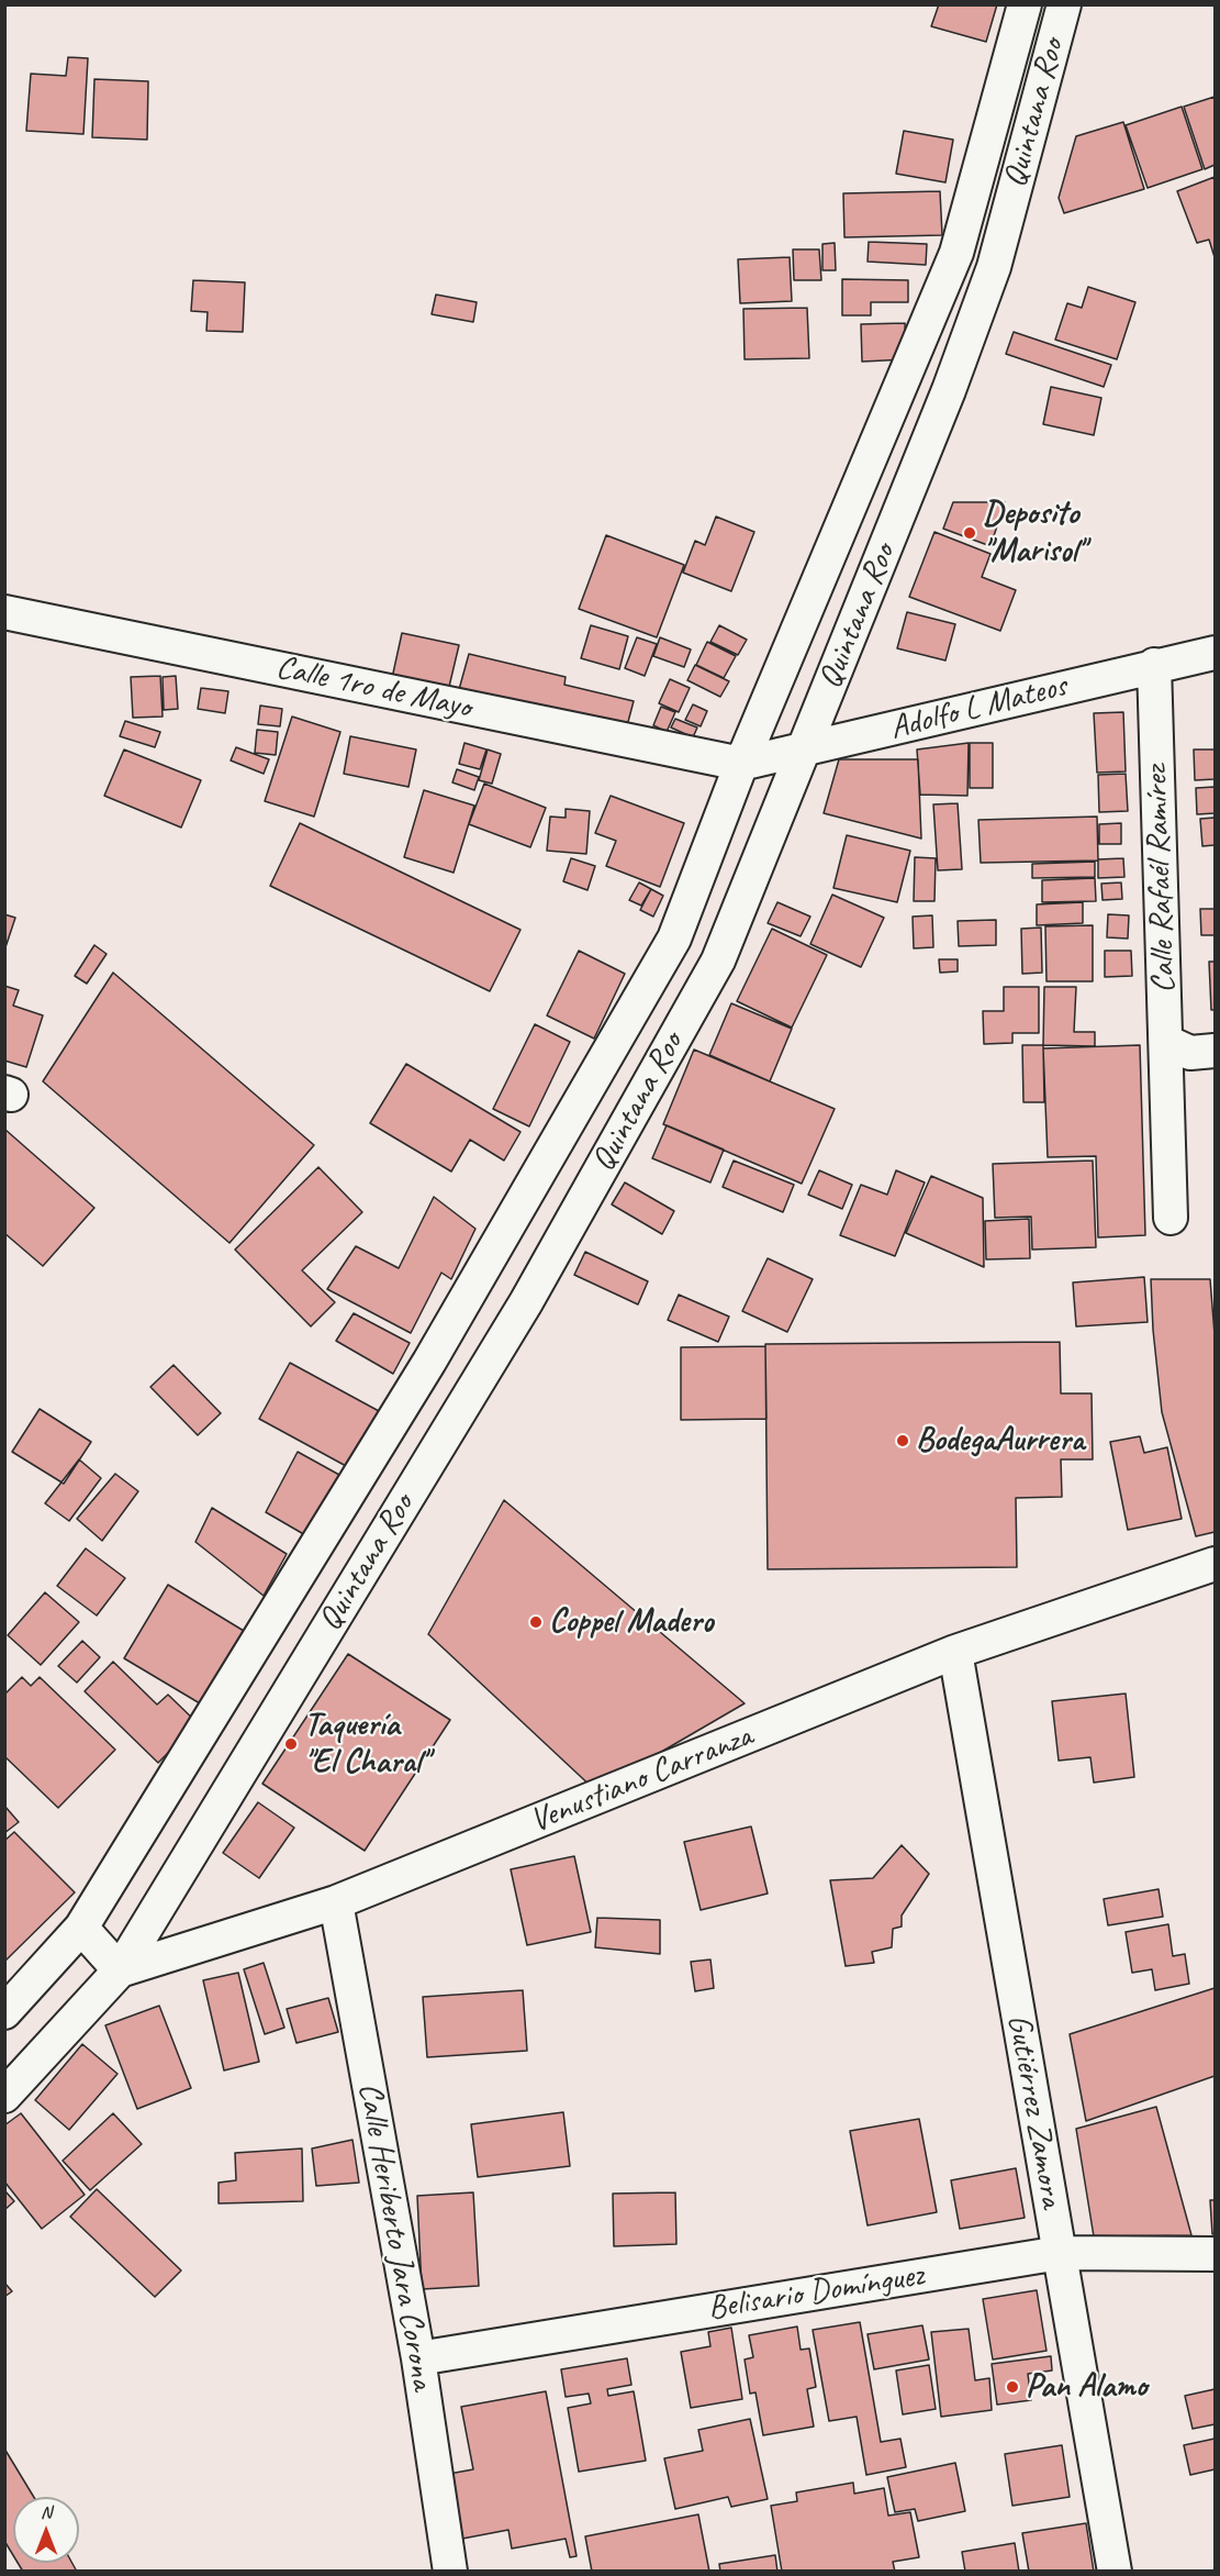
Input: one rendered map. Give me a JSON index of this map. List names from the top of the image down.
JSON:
{
  "streets": {
    "street": [
      "Quintana Roo",
      "Calle 1ro de Mayo",
      "Adolfo L Mateos",
      "Calle Rafaél Ramírez",
      "Venustiano Carranza",
      "Gutiérrez Zamora",
      "Calle Heriberto Jara Corona",
      "Belisario Domínguez"
    ]
  },
  "crossings": [
    ["Quintana Roo", "Calle 1ro de Mayo"],
    ["Quintana Roo", "Adolfo L Mateos"],
    ["Quintana Roo", "Venustiano Carranza"],
    ["Calle 1ro de Mayo", "Adolfo L Mateos"],
    ["Adolfo L Mateos", "Calle Rafaél Ramírez"],
    ["Venustiano Carranza", "Gutiérrez Zamora"],
    ["Venustiano Carranza", "Calle Heriberto Jara Corona"],
    ["Gutiérrez Zamora", "Belisario Domínguez"],
    ["Calle Heriberto Jara Corona", "Belisario Domínguez"]
  ],
  "places": [
    "Deposito \"Marisol\"",
    "BodegaAurrera",
    "Coppel Madero",
    "Taquería \"El Charal\"",
    "Pan Alamo"
  ],
  "north": "top"
}
